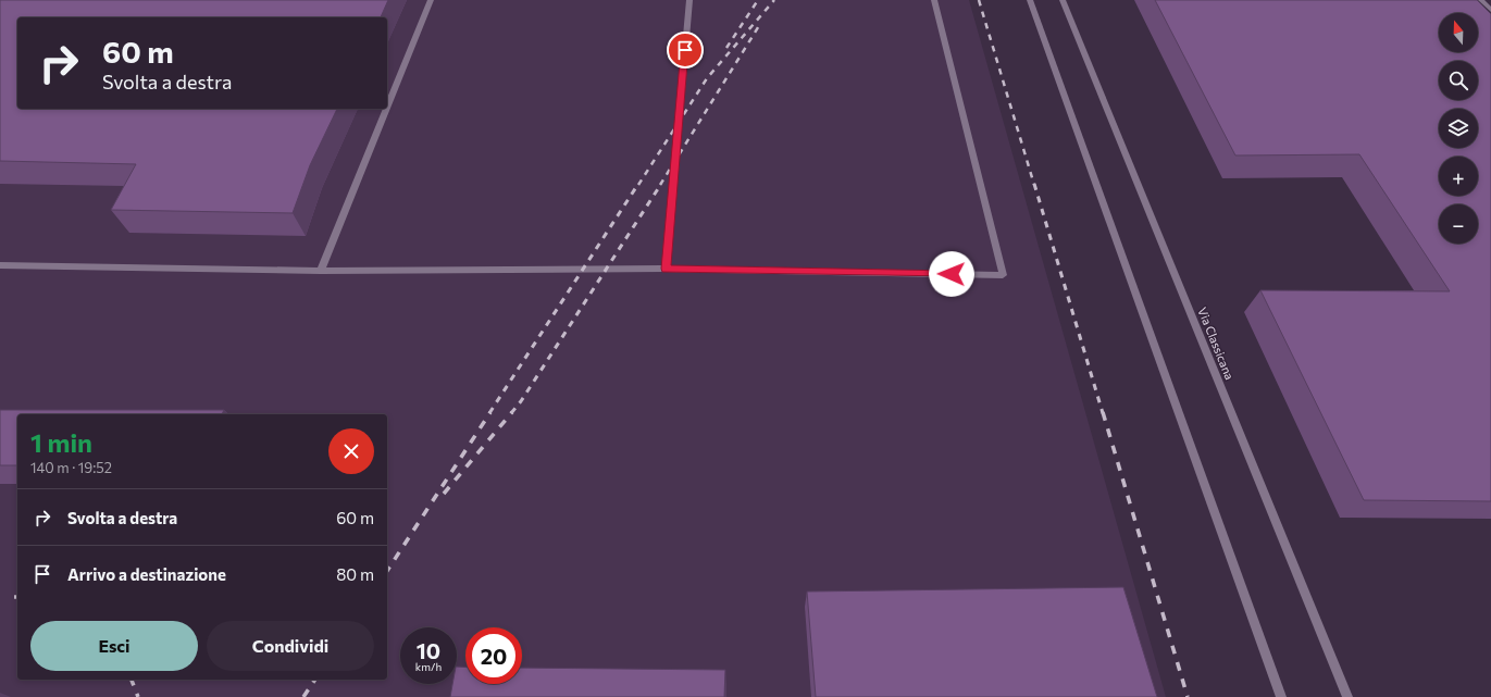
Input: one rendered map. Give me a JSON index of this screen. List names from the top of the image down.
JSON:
{
  "streets": {
    "street": ["Via Classicana"]
  },
  "north": "top",
  "page": {
    "map_buttons": ["+", "−"],
    "turn": ["60 m", "Svolta a destra"],
    "heading": ["1 min", "140 m · 19:52"],
    "list": [
      {
        "name": "Svolta a destra",
        "value": "60 m"
      },
      {
        "name": "Arrivo a destinazione",
        "value": "80 m"
      }
    ],
    "buttons": ["Esci", "Condividi"],
    "speed": "10 km/h",
    "limit": "20"
  }
}
